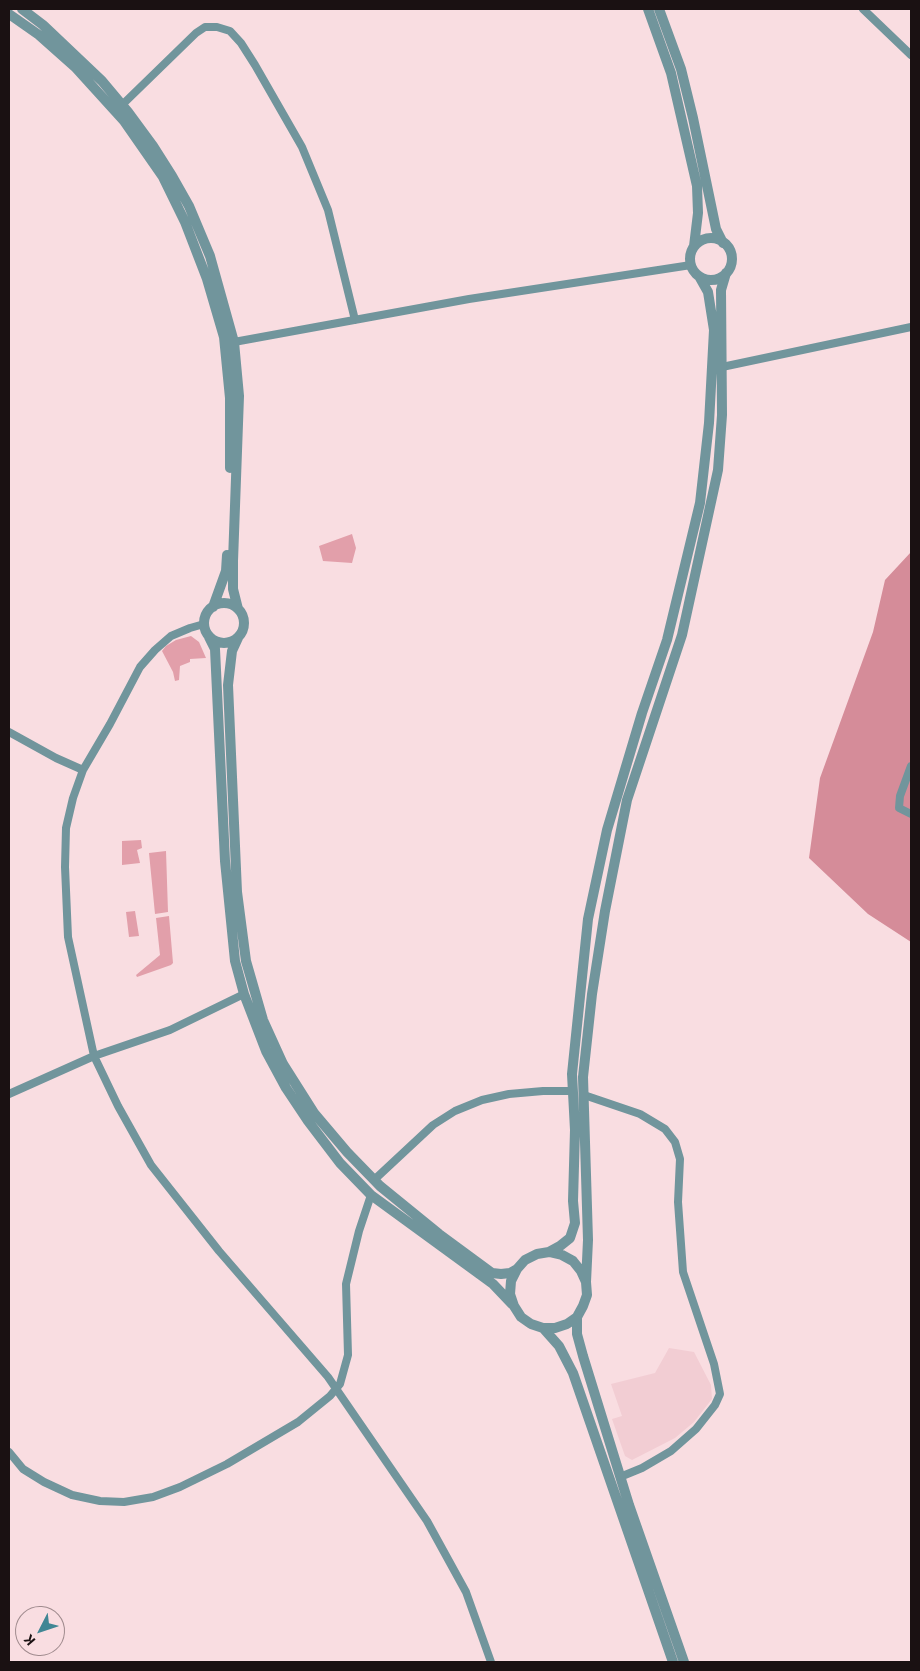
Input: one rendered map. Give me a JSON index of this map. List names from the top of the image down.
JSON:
{
  "north": "bottom left"
}
